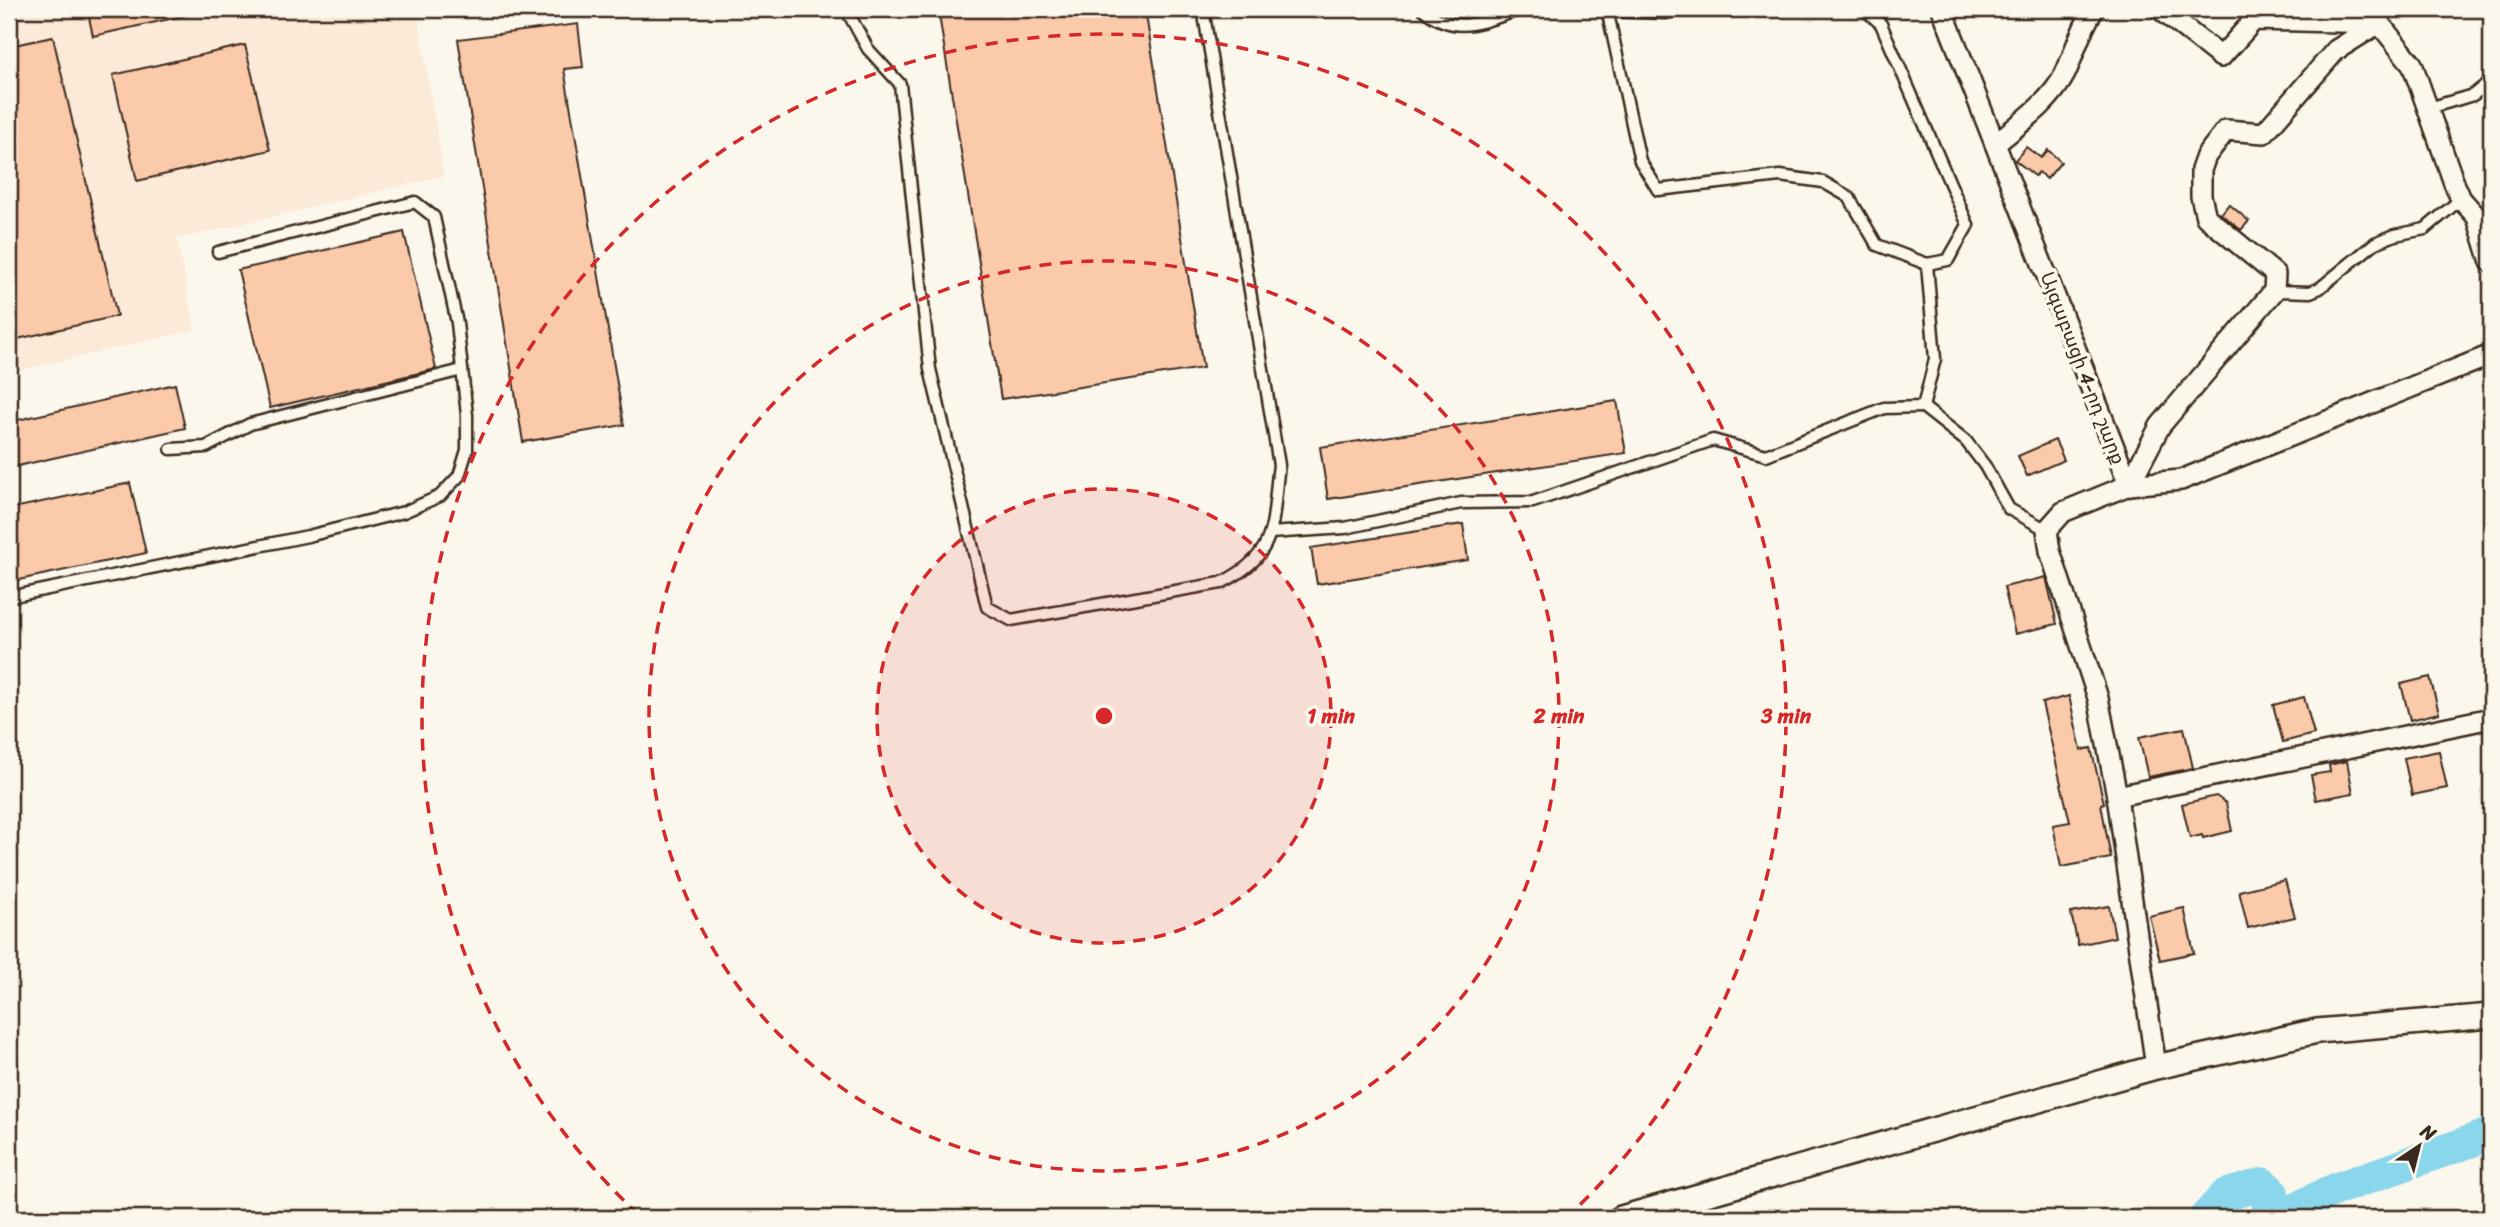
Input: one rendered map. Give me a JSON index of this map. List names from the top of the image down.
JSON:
{
  "streets": {
    "street": ["Այգաբացի 4-րդ շարք"]
  },
  "north": "top right",
  "rings": ["1 min", "2 min", "3 min"]
}
